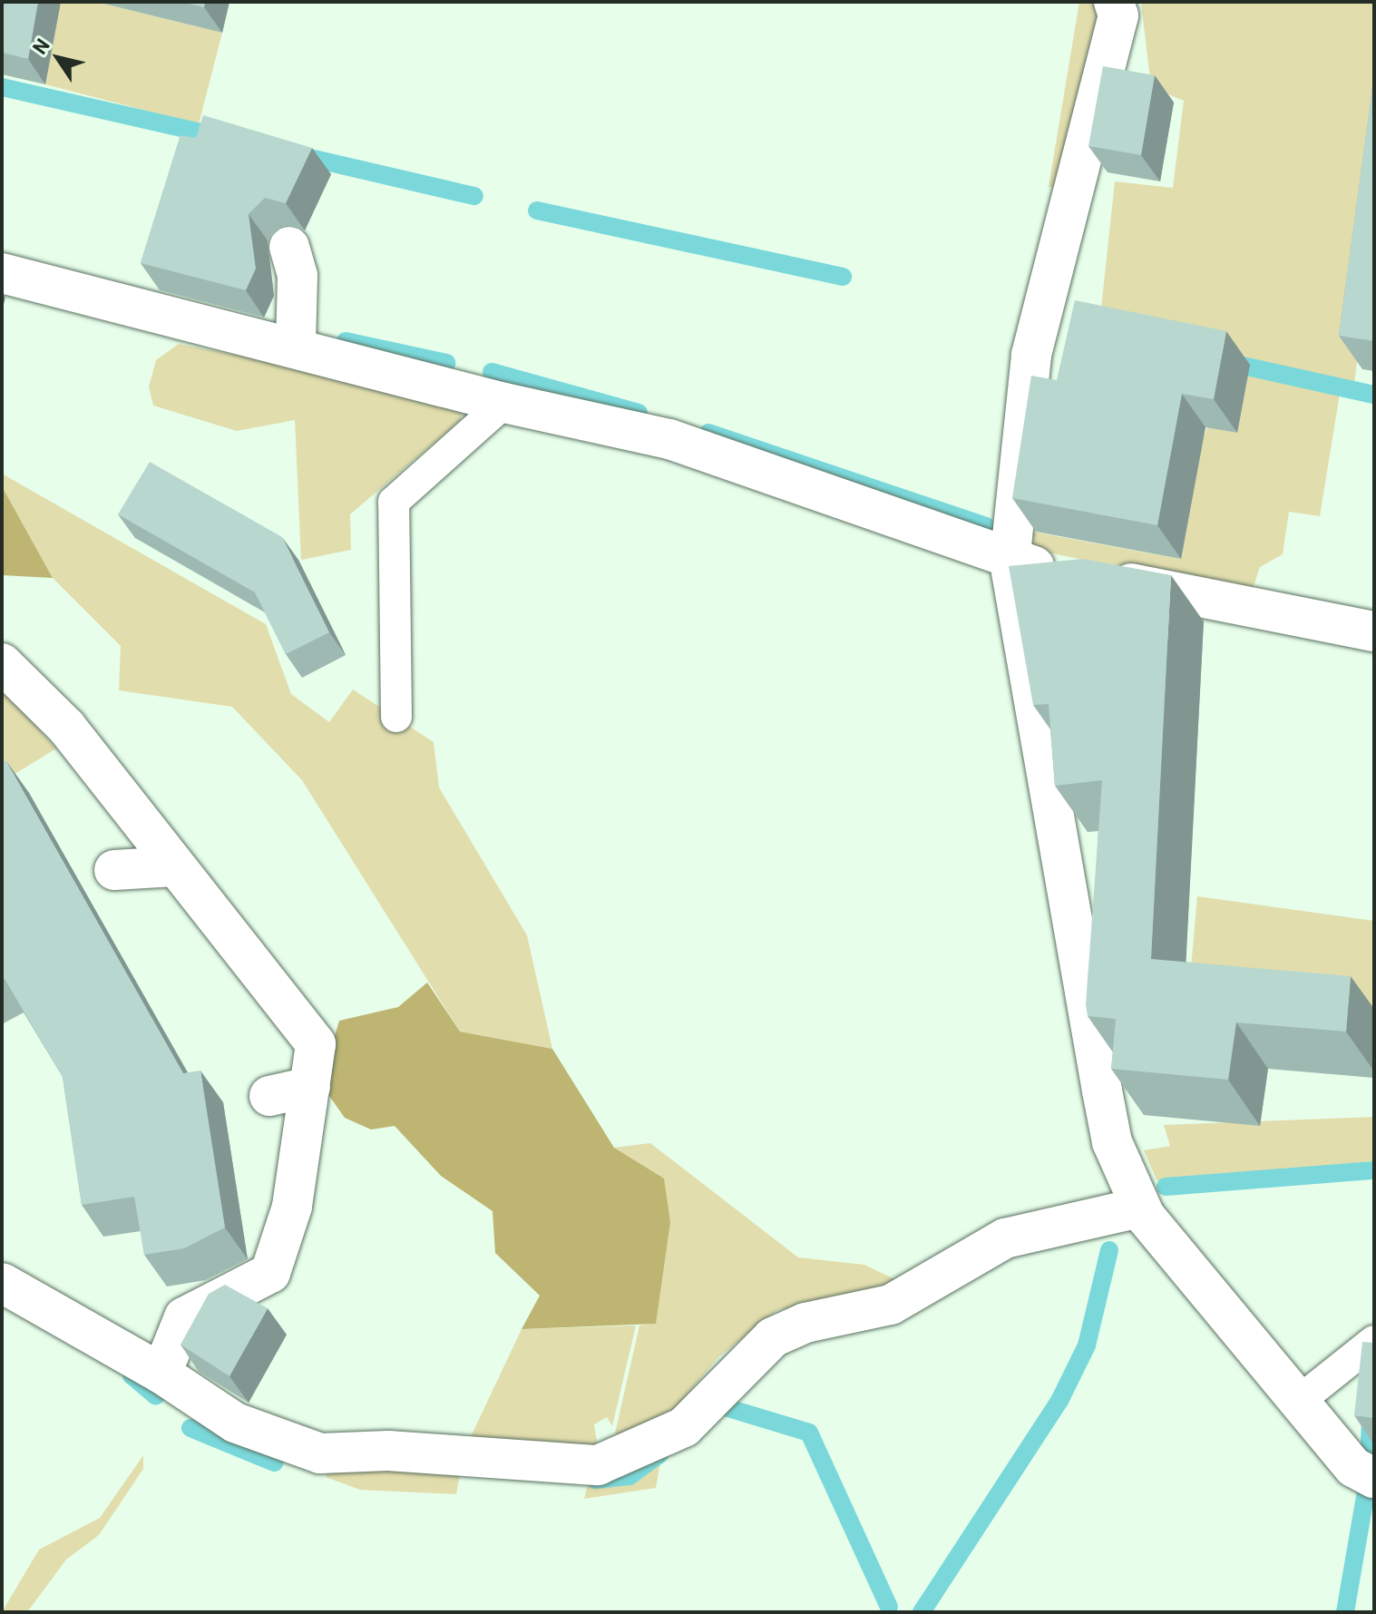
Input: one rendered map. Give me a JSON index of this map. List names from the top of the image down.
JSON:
{
  "north": "top left"
}
